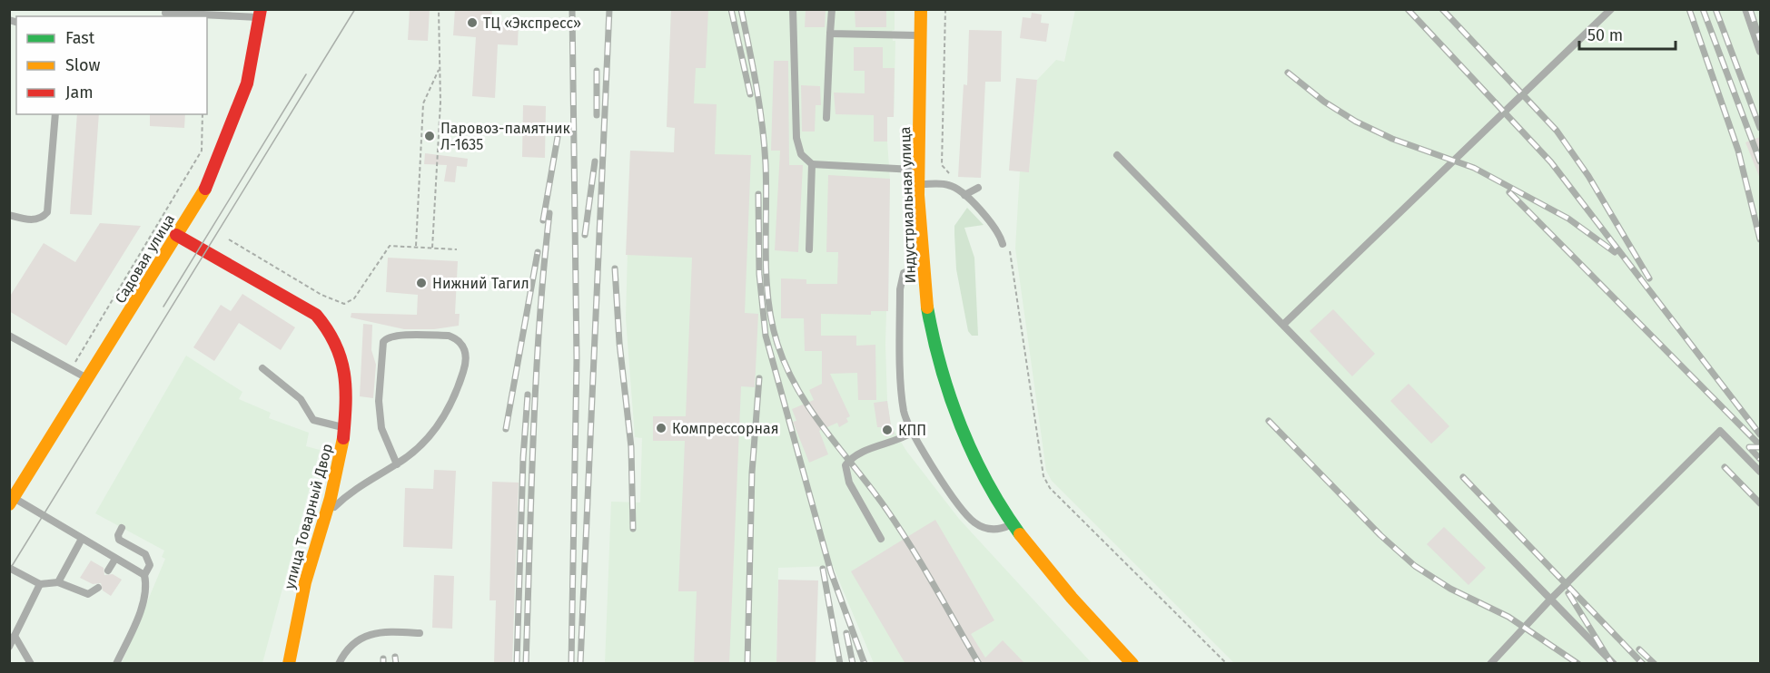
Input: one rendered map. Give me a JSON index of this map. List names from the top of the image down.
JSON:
{
  "streets": {
    "main road": ["Индустриальная улица", "Садовая улица", "улица Товарный Двор"]
  },
  "crossings": [
    ["Садовая улица", "улица Товарный Двор"]
  ],
  "places": [
    "ТЦ «Экспресс»",
    "Паровоз-памятник Л-1635",
    "Нижний Тагил",
    "Компрессорная",
    "КПП"
  ],
  "legend": ["Fast", "Slow", "Jam"],
  "scale_bar": "50 m"
}
